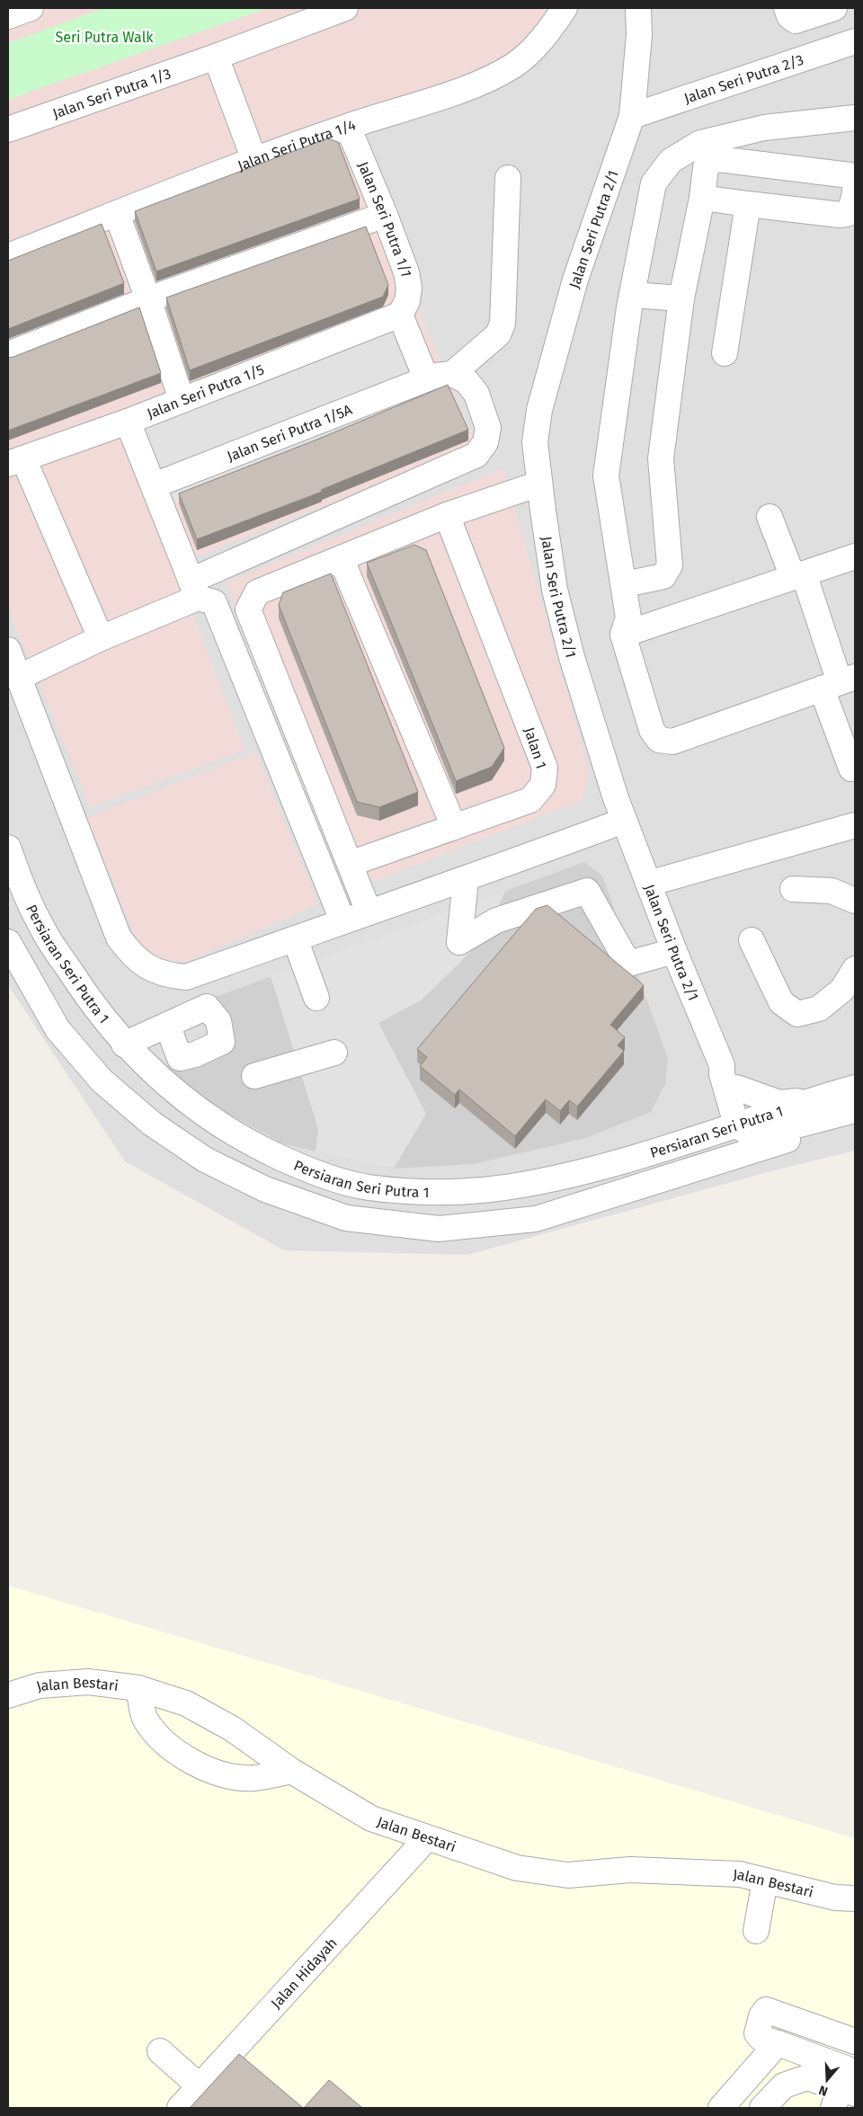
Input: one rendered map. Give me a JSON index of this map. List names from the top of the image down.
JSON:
{
  "streets": {
    "street": [
      "Jalan Seri Putra 2/3",
      "Jalan Seri Putra 1/3",
      "Jalan Seri Putra 1/4",
      "Jalan Seri Putra 1/1",
      "Jalan Seri Putra 2/1",
      "Jalan Seri Putra 1/5",
      "Jalan Seri Putra 1/5A",
      "Jalan 1",
      "Persiaran Seri Putra 1",
      "Jalan Bestari",
      "Jalan Hidayah"
    ]
  },
  "crossings": [
    ["Jalan Seri Putra 2/3", "Jalan Seri Putra 2/1"],
    ["Jalan Seri Putra 1/4", "Jalan Seri Putra 1/1"],
    ["Jalan Seri Putra 1/1", "Jalan Seri Putra 1/5"],
    ["Jalan Seri Putra 2/1", "Persiaran Seri Putra 1"],
    ["Jalan Bestari", "Jalan Hidayah"]
  ],
  "parks": ["Seri Putra Walk"],
  "north": "bottom"
}
